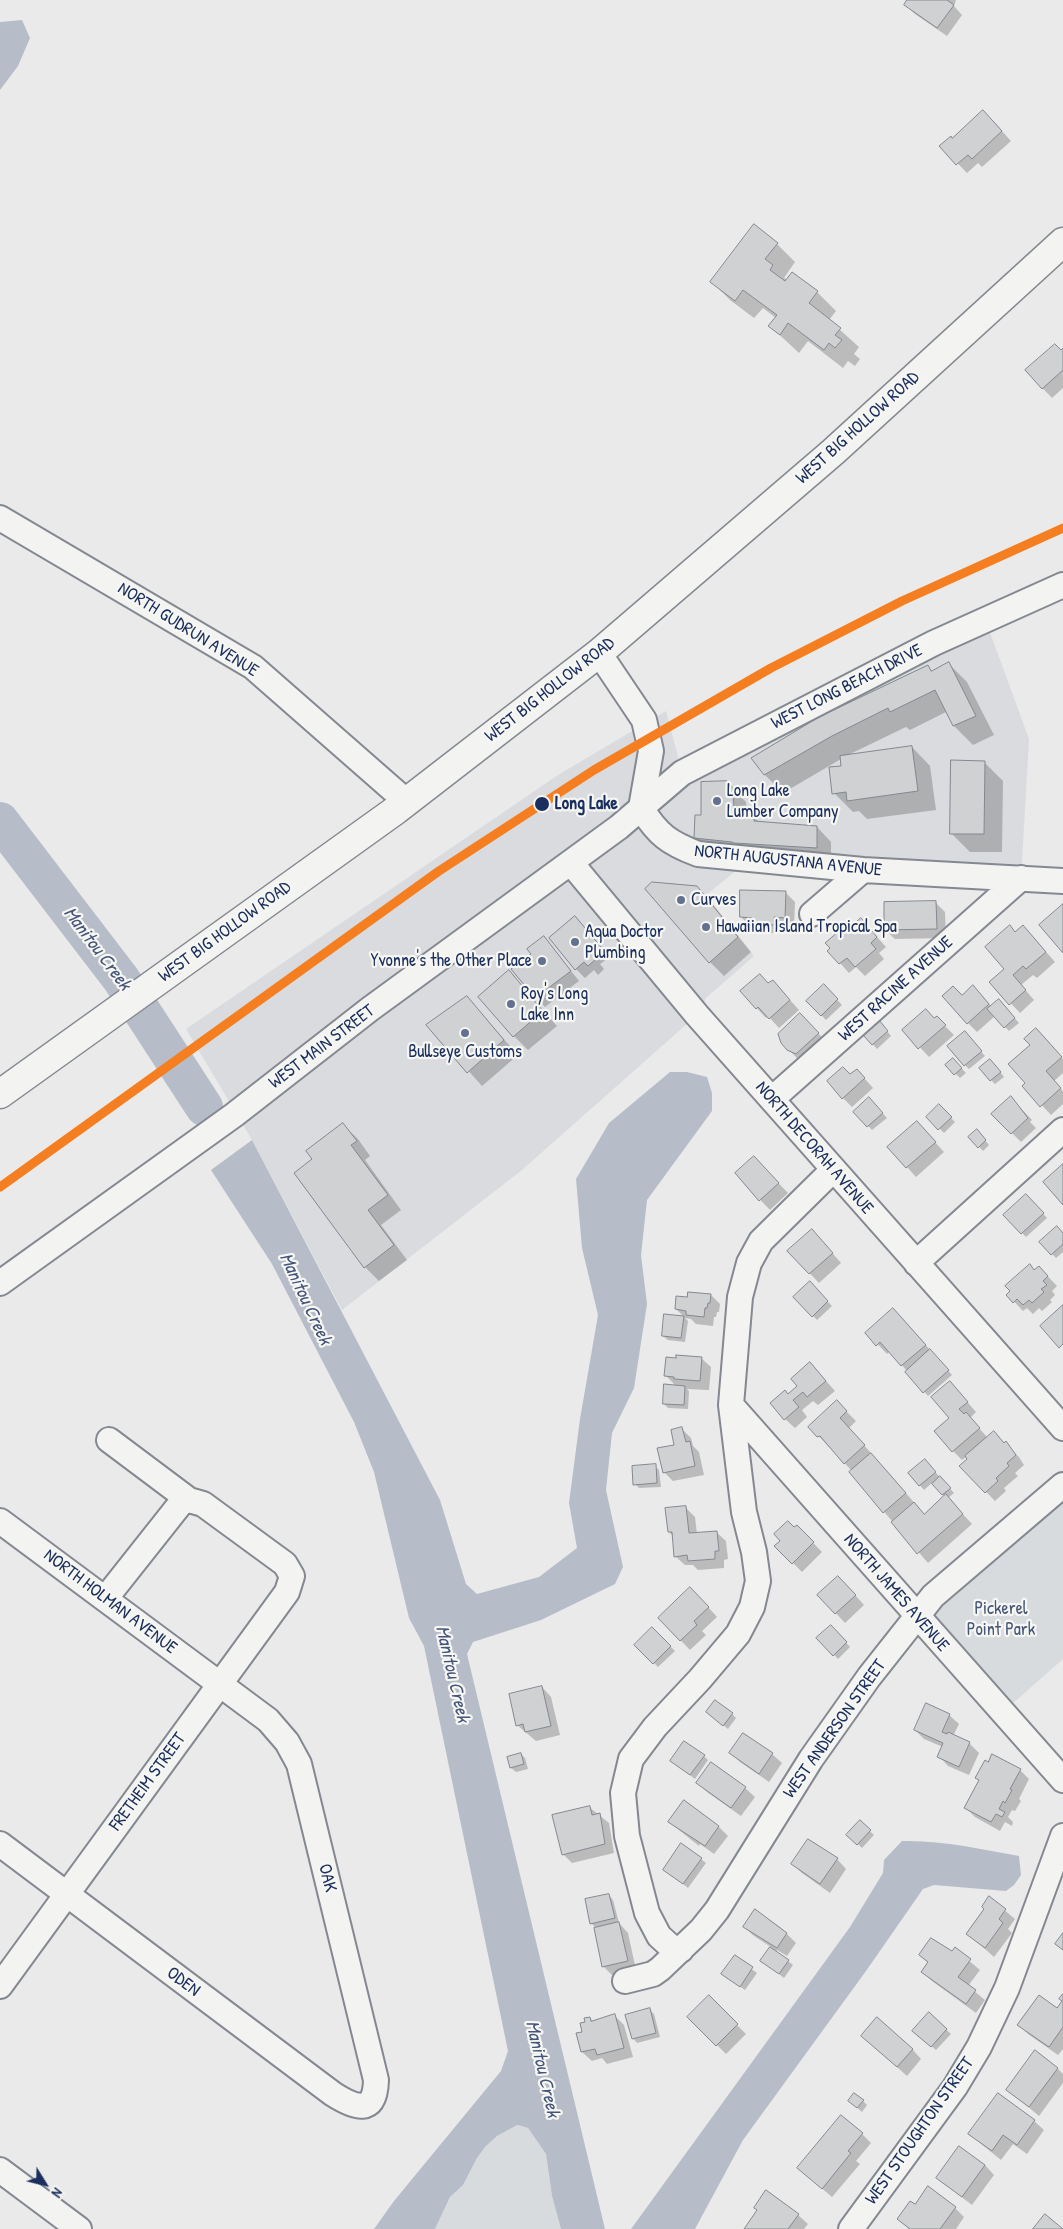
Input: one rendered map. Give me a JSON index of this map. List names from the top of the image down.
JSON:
{
  "streets": {
    "main road": ["WEST BIG HOLLOW ROAD"],
    "street": [
      "NORTH GUDRUN AVENUE",
      "WEST LONG BEACH DRIVE",
      "NORTH AUGUSTANA AVENUE",
      "WEST RACINE AVENUE",
      "WEST MAIN STREET",
      "NORTH DECORAH AVENUE",
      "NORTH JAMES AVENUE",
      "NORTH HOLMAN AVENUE",
      "WEST ANDERSON STREET",
      "FRETHEIM STREET",
      "OAK",
      "ODEN",
      "WEST STOUGHTON STREET"
    ]
  },
  "crossings": [
    ["WEST BIG HOLLOW ROAD", "NORTH GUDRUN AVENUE"],
    ["WEST LONG BEACH DRIVE", "NORTH AUGUSTANA AVENUE"],
    ["WEST LONG BEACH DRIVE", "WEST MAIN STREET"],
    ["NORTH AUGUSTANA AVENUE", "WEST RACINE AVENUE"],
    ["NORTH AUGUSTANA AVENUE", "WEST MAIN STREET"],
    ["WEST RACINE AVENUE", "NORTH DECORAH AVENUE"],
    ["WEST MAIN STREET", "NORTH DECORAH AVENUE"],
    ["NORTH JAMES AVENUE", "WEST ANDERSON STREET"],
    ["NORTH HOLMAN AVENUE", "FRETHEIM STREET"],
    ["NORTH HOLMAN AVENUE", "OAK"],
    ["FRETHEIM STREET", "OAK"],
    ["FRETHEIM STREET", "ODEN"],
    ["OAK", "ODEN"]
  ],
  "water": ["Manitou Creek"],
  "parks": ["Pickerel Point Park"],
  "places": [
    "Long Lake Lumber Company",
    "Long Lake",
    "Curves",
    "Hawaiian Island Tropical Spa",
    "Aqua Doctor Plumbing",
    "Yvonne's the Other Place",
    "Roy's Long Lake Inn",
    "Bullseye Customs"
  ],
  "north": "bottom right"
}
